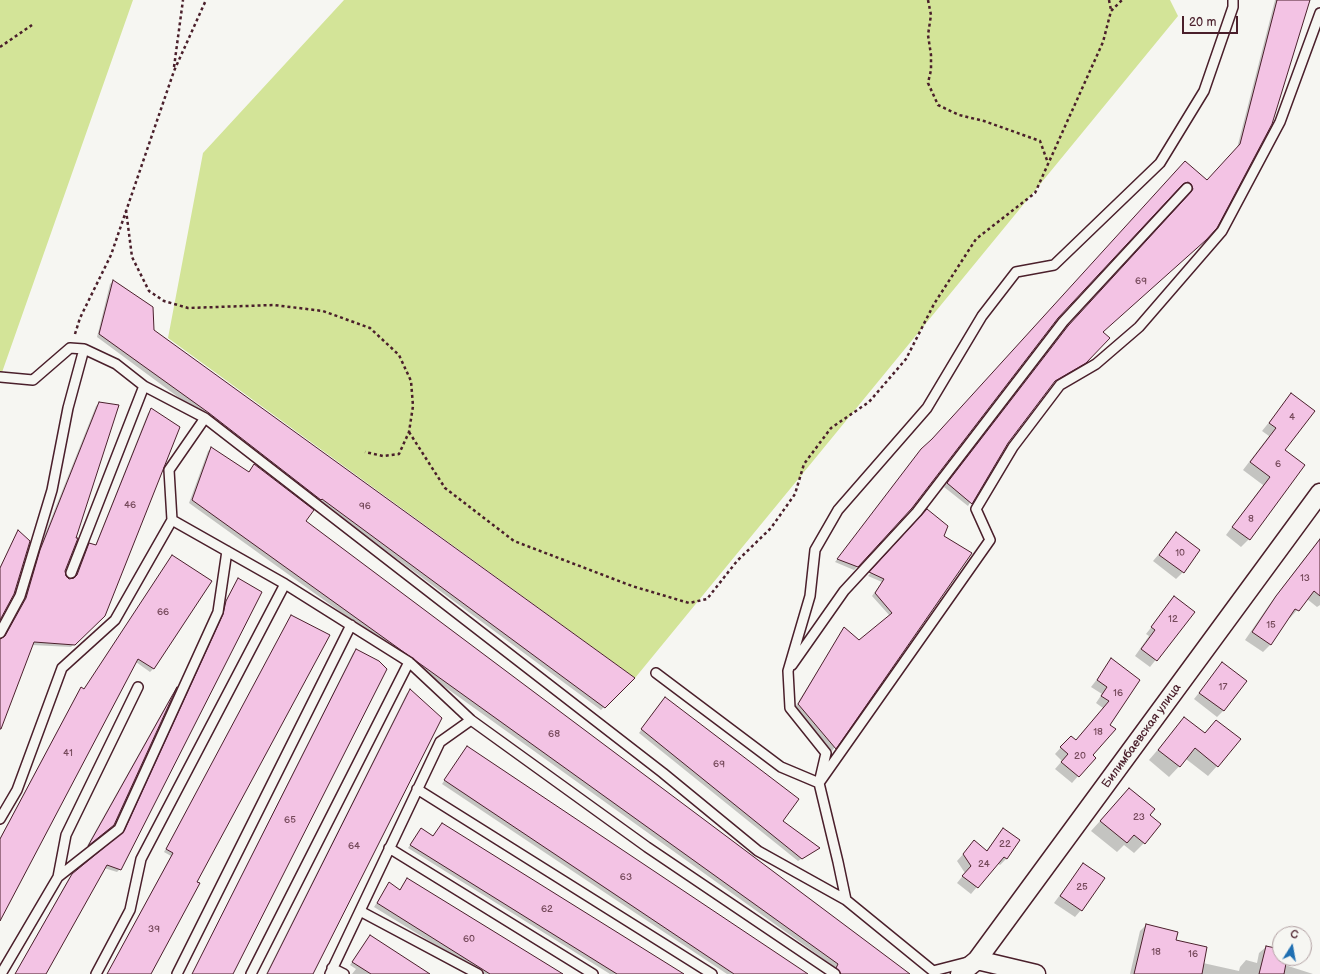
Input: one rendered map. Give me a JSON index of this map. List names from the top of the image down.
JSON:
{
  "streets": {
    "street": ["Билимбаевская улица"]
  },
  "house_numbers": [
    "69",
    "4",
    "6",
    "46",
    "96",
    "8",
    "10",
    "13",
    "66",
    "12",
    "15",
    "17",
    "16",
    "18",
    "68",
    "41",
    "20",
    "69",
    "23",
    "65",
    "22",
    "64",
    "24",
    "63",
    "25",
    "62",
    "39",
    "60",
    "18",
    "16"
  ],
  "scale_bar": "20 m",
  "north": "top"
}
